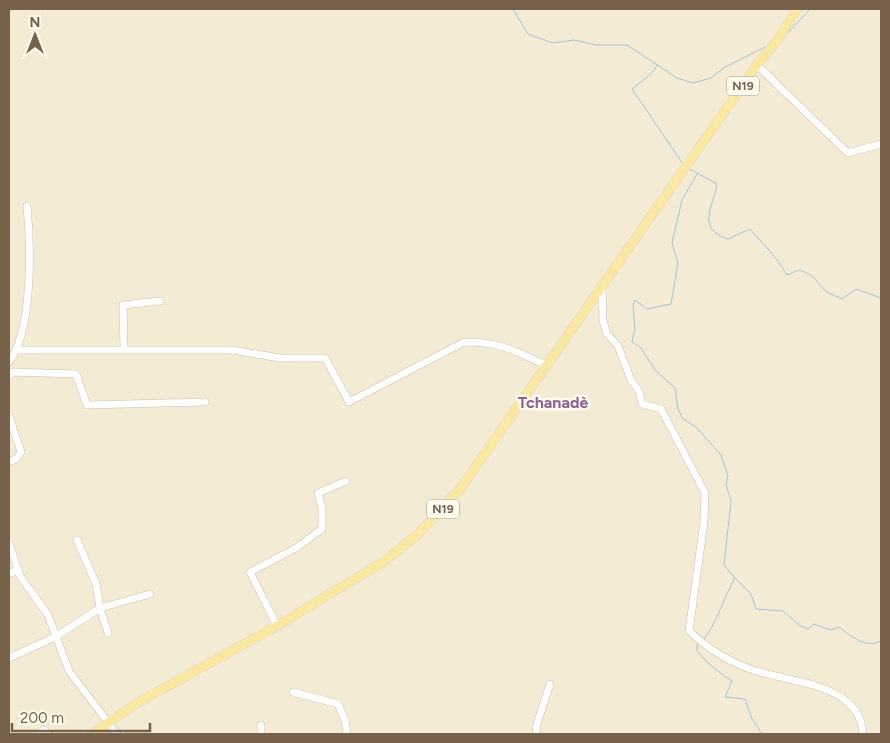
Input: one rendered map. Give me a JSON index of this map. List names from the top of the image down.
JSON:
{
  "streets": {
    "main road": ["N19"]
  },
  "districts": ["Tchanadè"],
  "scale_bar": "200 m",
  "north": "top"
}
